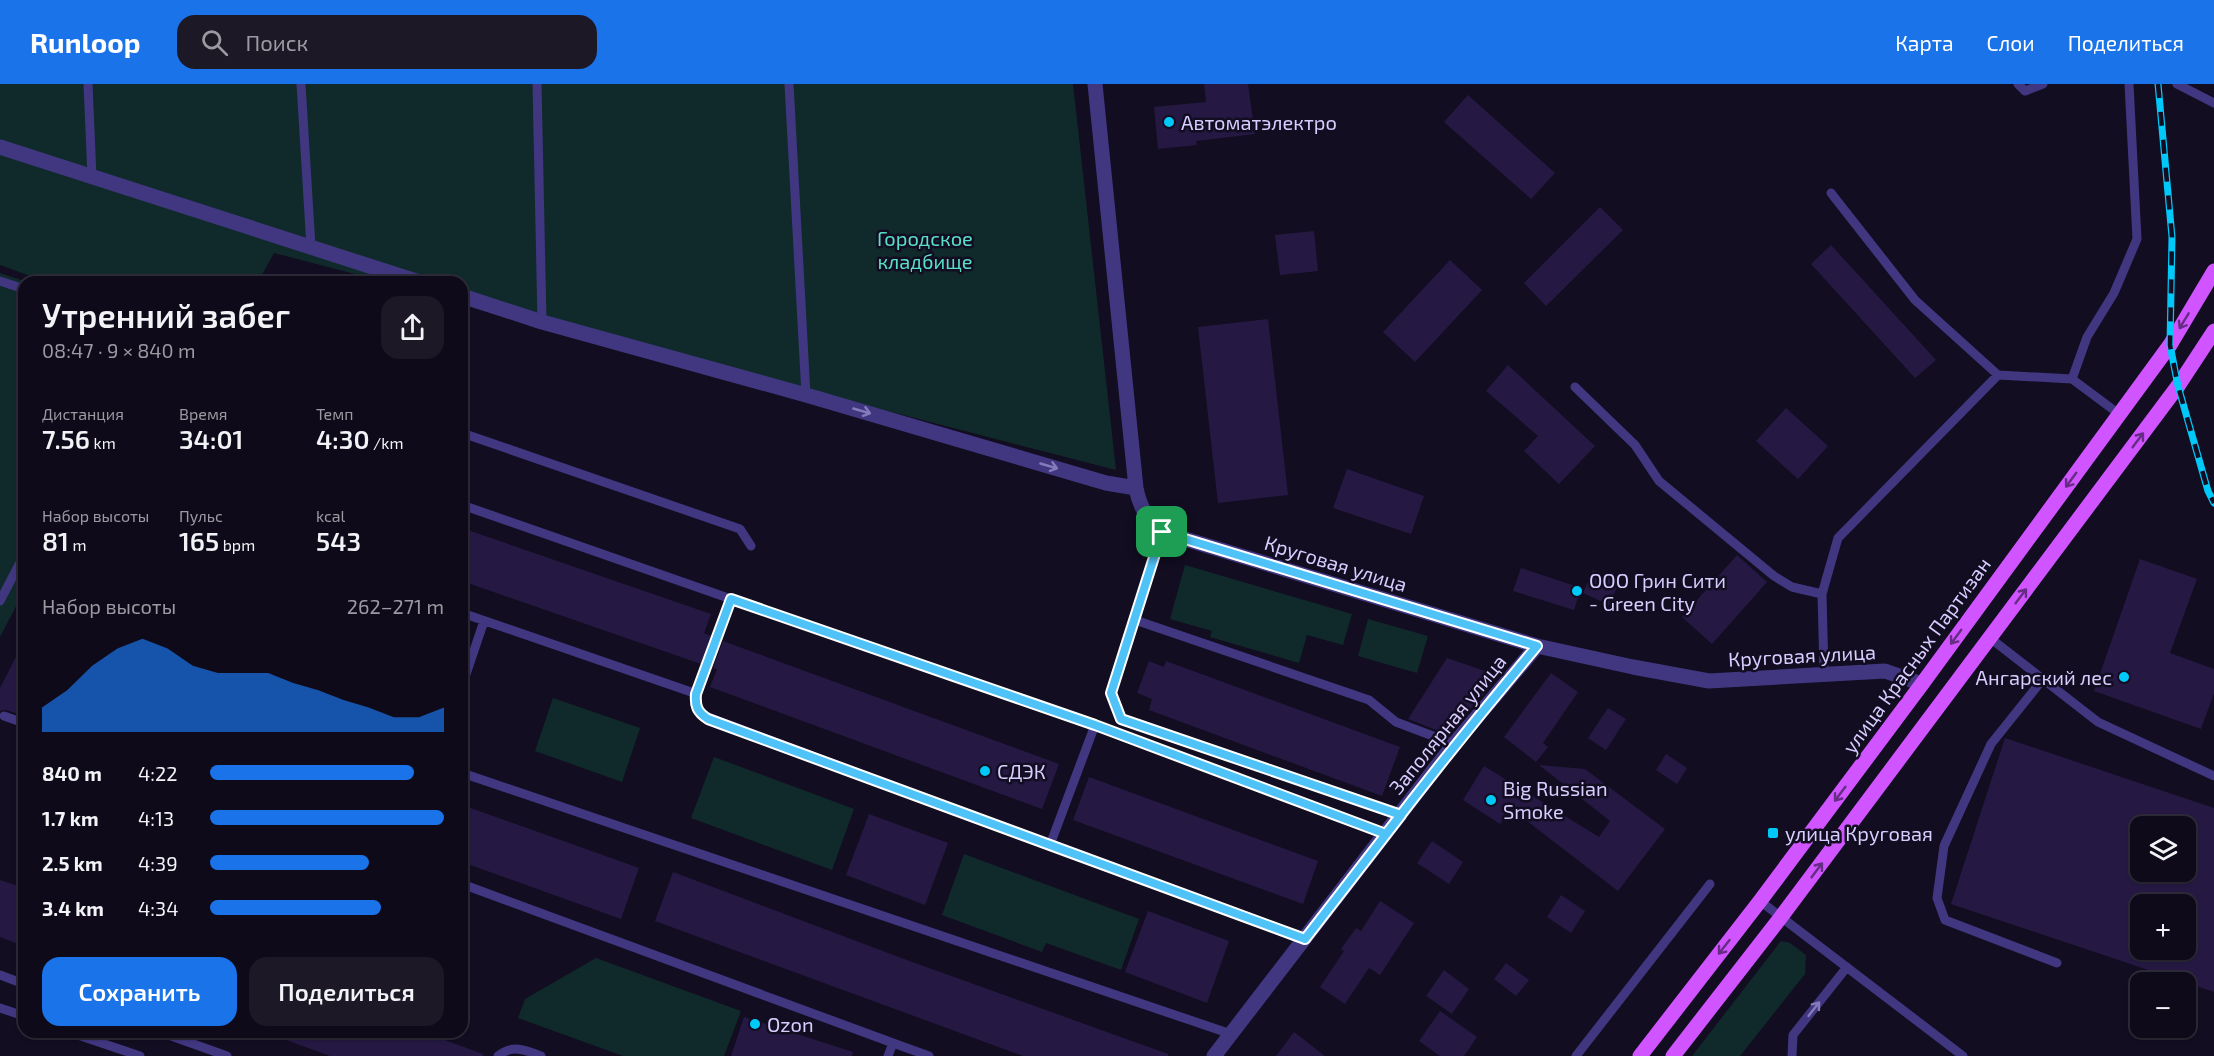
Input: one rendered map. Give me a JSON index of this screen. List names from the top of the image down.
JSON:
{
  "streets": {
    "main road": ["Круговая улица", "улица Красных Партизан"],
    "street": ["Заполярная улица"]
  },
  "crossings": [
    ["Круговая улица", "улица Красных Партизан"],
    ["Круговая улица", "Заполярная улица"]
  ],
  "parks": ["Городское кладбище"],
  "places": {
    "other": [
      "Автоматэлектро",
      "ООО Грин Сити - Green City",
      "Ангарский лес",
      "СДЭК",
      "Big Russian Smoke",
      "Ozon"
    ],
    "transit": ["улица Круговая"]
  },
  "page": {
    "header": "Runloop",
    "search": "Поиск",
    "nav": ["Карта", "Слои", "Поделиться"],
    "heading": ["Утренний забег", "08:47 · 9 × 840 m"],
    "stats": [
      ["Дистанция", "7.56 km"],
      ["Время", "34:01"],
      ["Темп", "4:30 /km"],
      ["Набор высоты", "81 m"],
      ["Пульс", "165 bpm"],
      ["kcal", "543"]
    ],
    "chart": ["Набор высоты", "262–271 m"],
    "list": [
      {
        "name": "840 m",
        "note": "4:22"
      },
      {
        "name": "1.7 km",
        "note": "4:13"
      },
      {
        "name": "2.5 km",
        "note": "4:39"
      },
      {
        "name": "3.4 km",
        "note": "4:34"
      }
    ],
    "map_buttons": ["+", "−"],
    "buttons": ["Сохранить", "Поделиться"]
  }
}
